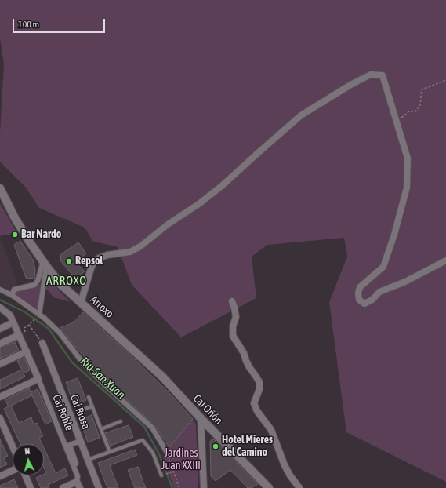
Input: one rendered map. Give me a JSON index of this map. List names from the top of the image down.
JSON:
{
  "streets": {
    "street": [
      "Arroxo",
      "Cai Oñón",
      "Cai Riosa",
      "Cai Roble"
    ]
  },
  "crossings": [
    ["Arroxo", "Cai Oñón"]
  ],
  "districts": ["ARROXO"],
  "water": ["Ríu San Xuan"],
  "parks": ["Jardines Juan XXIII"],
  "places": ["Bar Nardo", "Repsol", "Hotel Mieres del Camino"],
  "scale_bar": "100 m",
  "north": "top"
}
